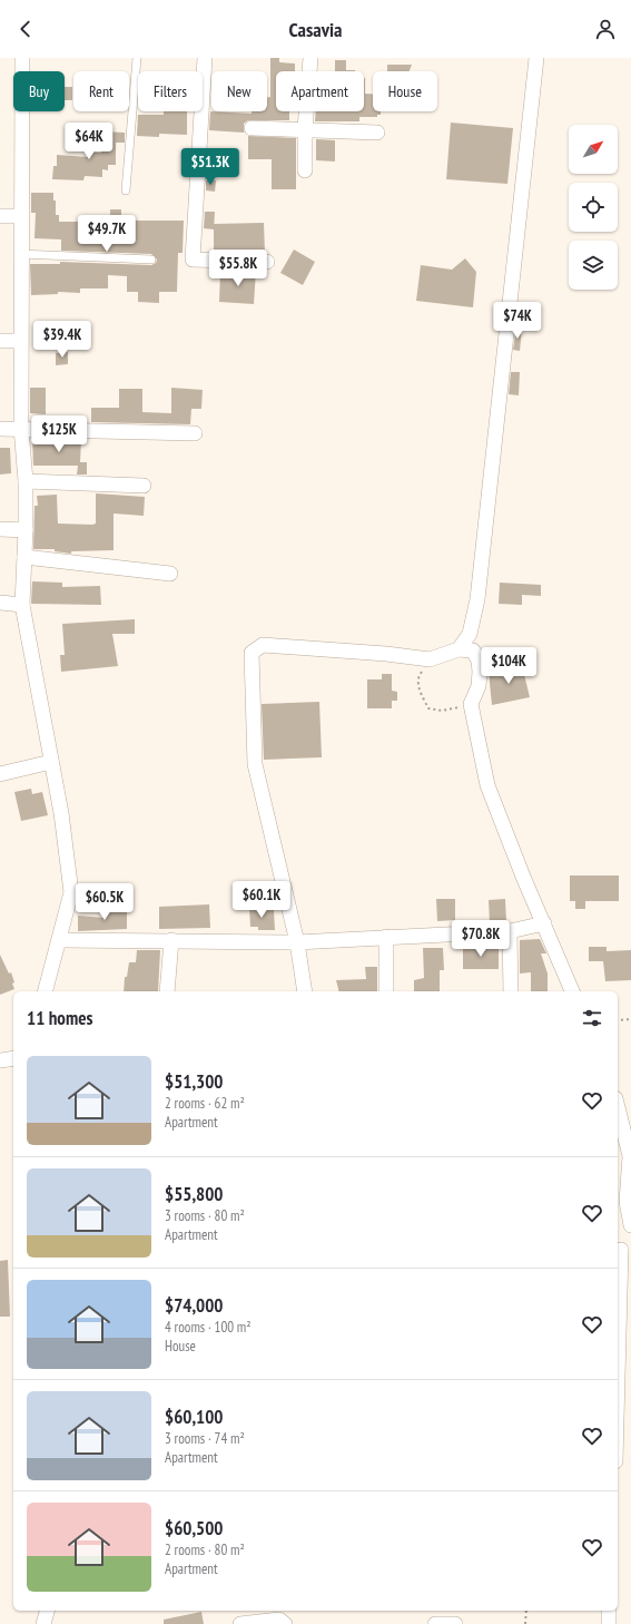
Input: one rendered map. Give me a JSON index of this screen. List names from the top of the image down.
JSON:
{
  "north": "top right",
  "page": {
    "header": "Casavia",
    "chip": [
      "Buy",
      "Rent",
      "Filters",
      "New",
      "Apartment",
      "House"
    ],
    "price": [
      "$64K",
      "$51.3K",
      "$49.7K",
      "$55.8K",
      "$74K",
      "$39.4K",
      "$125K",
      "$104K",
      "$60.1K",
      "$60.5K",
      "$70.8K"
    ],
    "heading": "11 homes",
    "list": [
      {
        "name": "$51,300",
        "note": "2 rooms · 62 m² · Apartment"
      },
      {
        "name": "$55,800",
        "note": "3 rooms · 80 m² · Apartment"
      },
      {
        "name": "$74,000",
        "note": "4 rooms · 100 m² · House"
      },
      {
        "name": "$60,100",
        "note": "3 rooms · 74 m² · Apartment"
      },
      {
        "name": "$60,500",
        "note": "2 rooms · 80 m² · Apartment"
      }
    ]
  }
}
